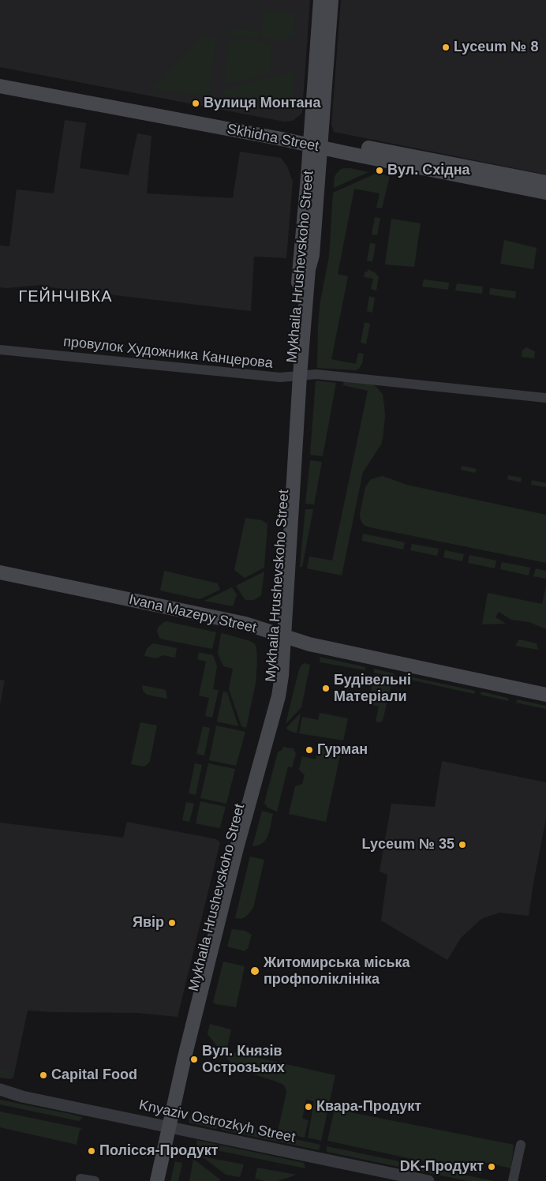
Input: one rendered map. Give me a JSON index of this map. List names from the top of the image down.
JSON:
{
  "streets": {
    "main road": ["Skhidna Street", "Mykhaila Hrushevskoho Street", "Ivana Mazepy Street"],
    "street": ["провулок Художника Канцерова", "Knyaziv Ostrozkyh Street"]
  },
  "crossings": [
    ["Skhidna Street", "Mykhaila Hrushevskoho Street"],
    ["Mykhaila Hrushevskoho Street", "провулок Художника Канцерова"],
    ["Mykhaila Hrushevskoho Street", "Ivana Mazepy Street"],
    ["Mykhaila Hrushevskoho Street", "Knyaziv Ostrozkyh Street"]
  ],
  "districts": ["ГЕЙНЧІВКА"],
  "places": [
    "Lyceum № 8",
    "Вулиця Монтана",
    "Вул. Східна",
    "Будівельні Матеріали",
    "Гурман",
    "Lyceum № 35",
    "Явір",
    "Житомирська міська профполіклініка",
    "Вул. Князів Острозьких",
    "Capital Food",
    "Квара-Продукт",
    "Полісся-Продукт",
    "DK-Продукт"
  ]
}
